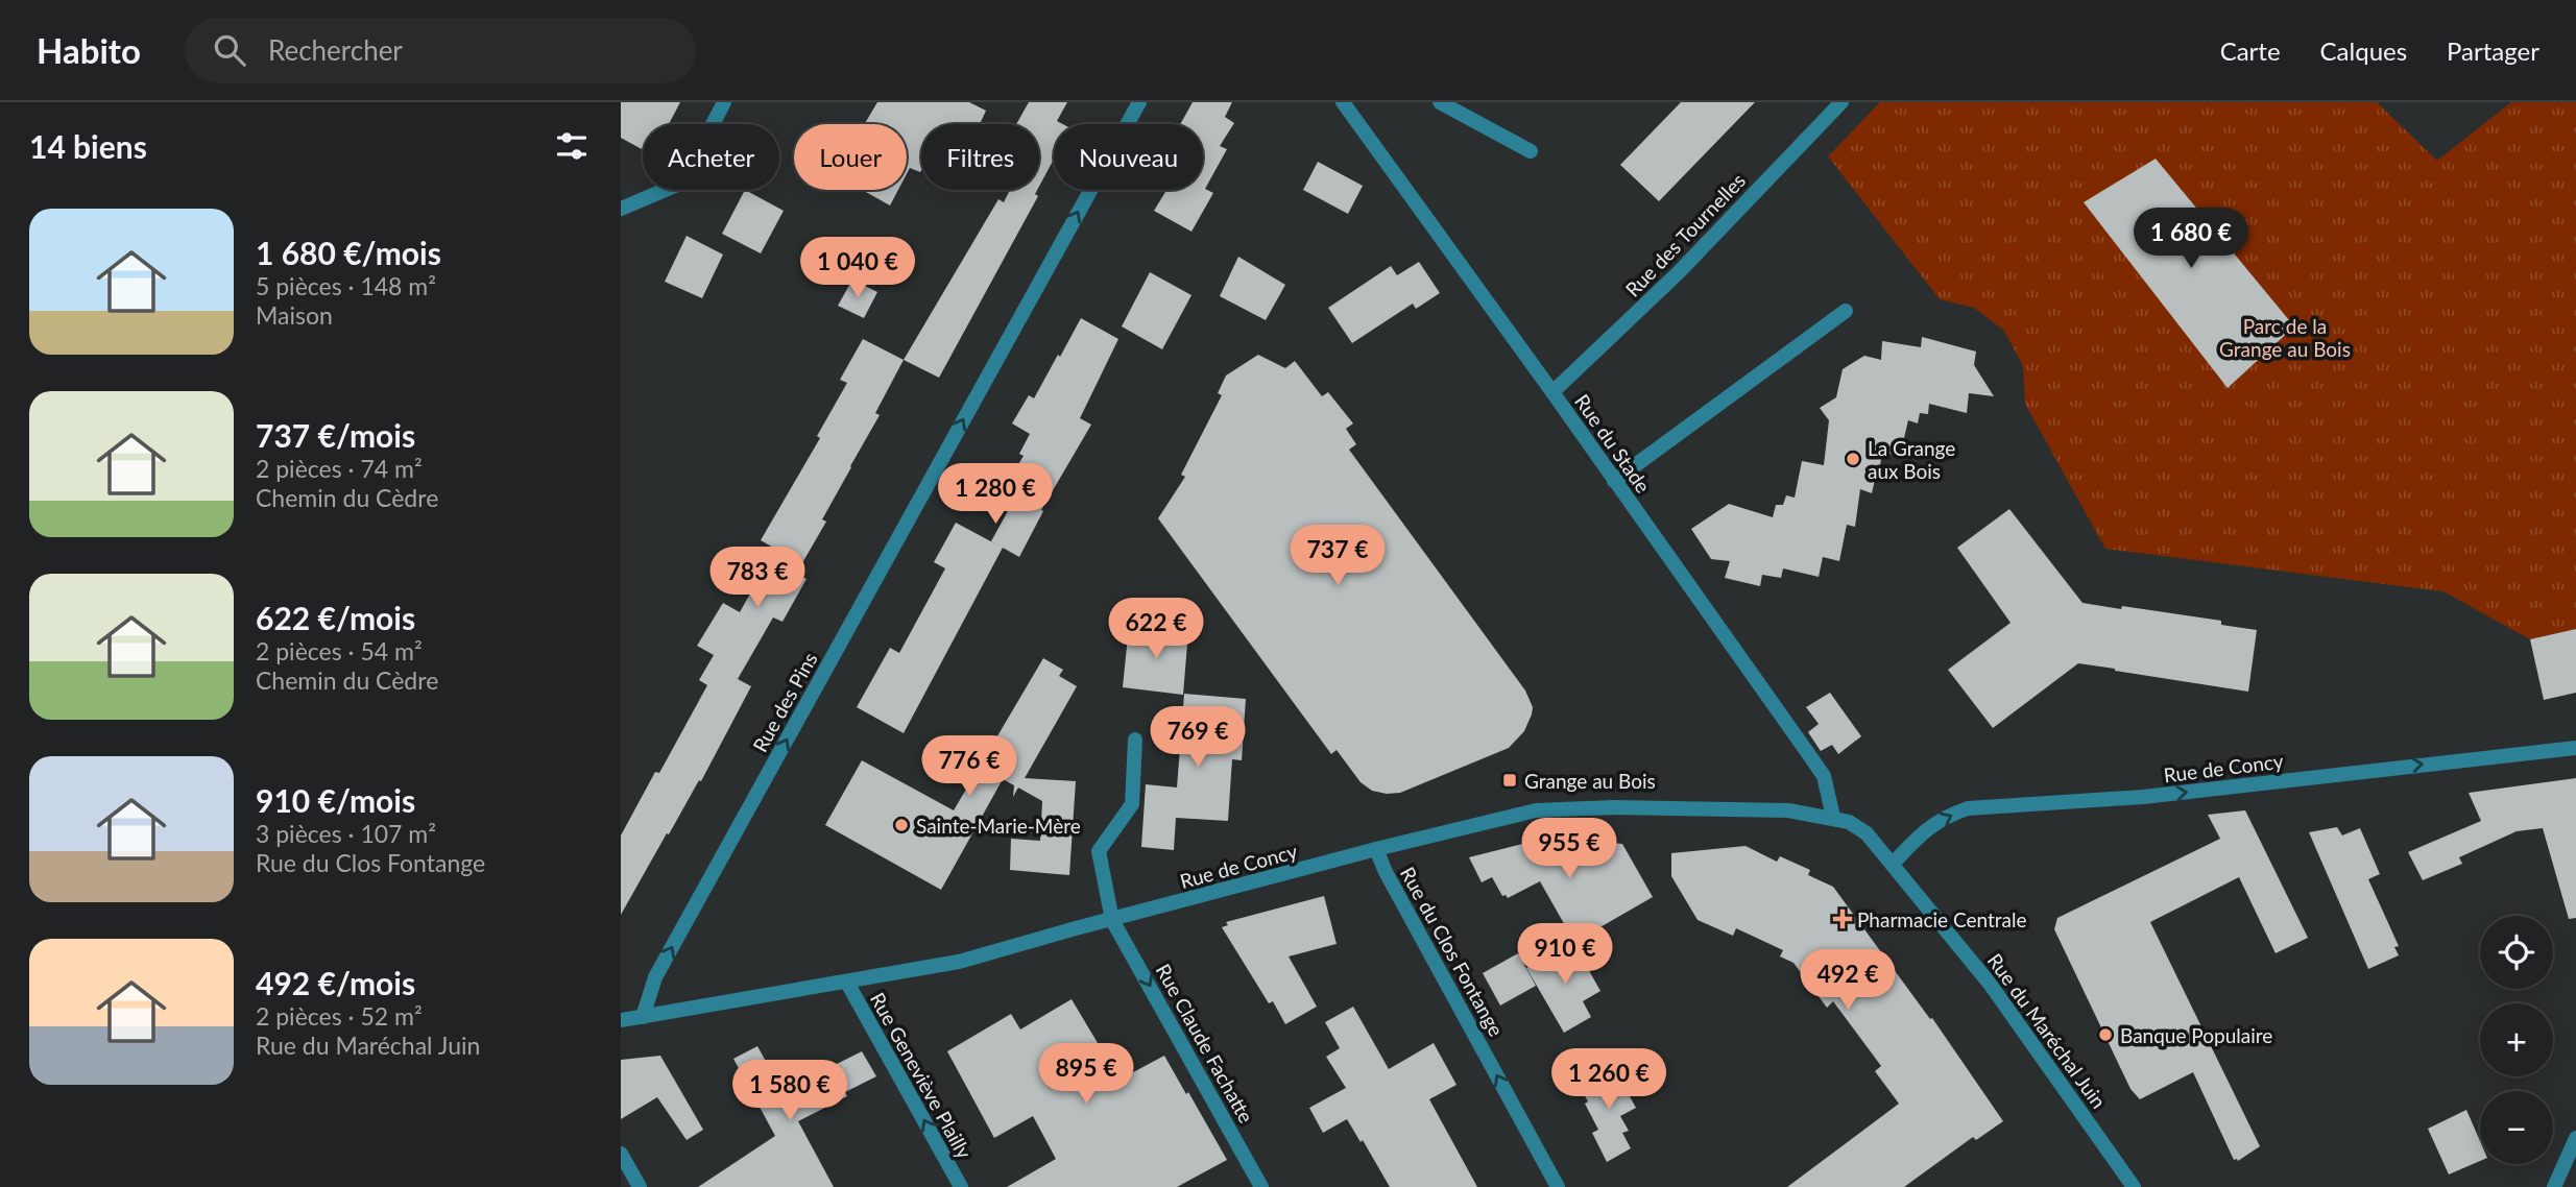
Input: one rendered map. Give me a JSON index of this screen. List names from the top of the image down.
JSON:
{
  "streets": {
    "street": [
      "Rue des Tournelles",
      "Rue du Stade",
      "Rue des Pins",
      "Rue de Concy",
      "Rue du Clos Fontange",
      "Rue du Maréchal Juin",
      "Rue Claude Fachatte",
      "Rue Geneviève Plailly"
    ]
  },
  "crossings": [
    ["Rue des Tournelles", "Rue du Stade"],
    ["Rue du Stade", "Rue de Concy"],
    ["Rue des Pins", "Rue de Concy"],
    ["Rue de Concy", "Rue du Clos Fontange"],
    ["Rue de Concy", "Rue du Maréchal Juin"],
    ["Rue de Concy", "Rue Claude Fachatte"],
    ["Rue de Concy", "Rue Geneviève Plailly"]
  ],
  "one_way": [
    "Rue des Pins",
    "Rue du Clos Fontange",
    "Rue Claude Fachatte",
    "Rue Geneviève Plailly"
  ],
  "parks": ["Parc de la Grange au Bois"],
  "places": {
    "other": ["La Grange aux Bois", "Sainte-Marie-Mère", "Banque Populaire"],
    "transit": ["Grange au Bois"],
    "health": ["Pharmacie Centrale"]
  },
  "page": {
    "header": "Habito",
    "search": "Rechercher",
    "nav": ["Carte", "Calques", "Partager"],
    "heading": "14 biens",
    "chip": [
      "Acheter",
      "Louer",
      "Filtres",
      "Nouveau"
    ],
    "list": [
      {
        "name": "1 680 €/mois",
        "note": "5 pièces · 148 m² · Maison"
      },
      {
        "name": "737 €/mois",
        "note": "2 pièces · 74 m² · Chemin du Cèdre"
      },
      {
        "name": "622 €/mois",
        "note": "2 pièces · 54 m² · Chemin du Cèdre"
      },
      {
        "name": "910 €/mois",
        "note": "3 pièces · 107 m² · Rue du Clos Fontange"
      },
      {
        "name": "492 €/mois",
        "note": "2 pièces · 52 m² · Rue du Maréchal Juin"
      }
    ],
    "price": [
      "1 680 €",
      "1 040 €",
      "1 280 €",
      "737 €",
      "783 €",
      "622 €",
      "769 €",
      "776 €",
      "955 €",
      "910 €",
      "492 €",
      "895 €",
      "1 260 €",
      "1 580 €"
    ],
    "map_buttons": ["+", "−"]
  }
}
